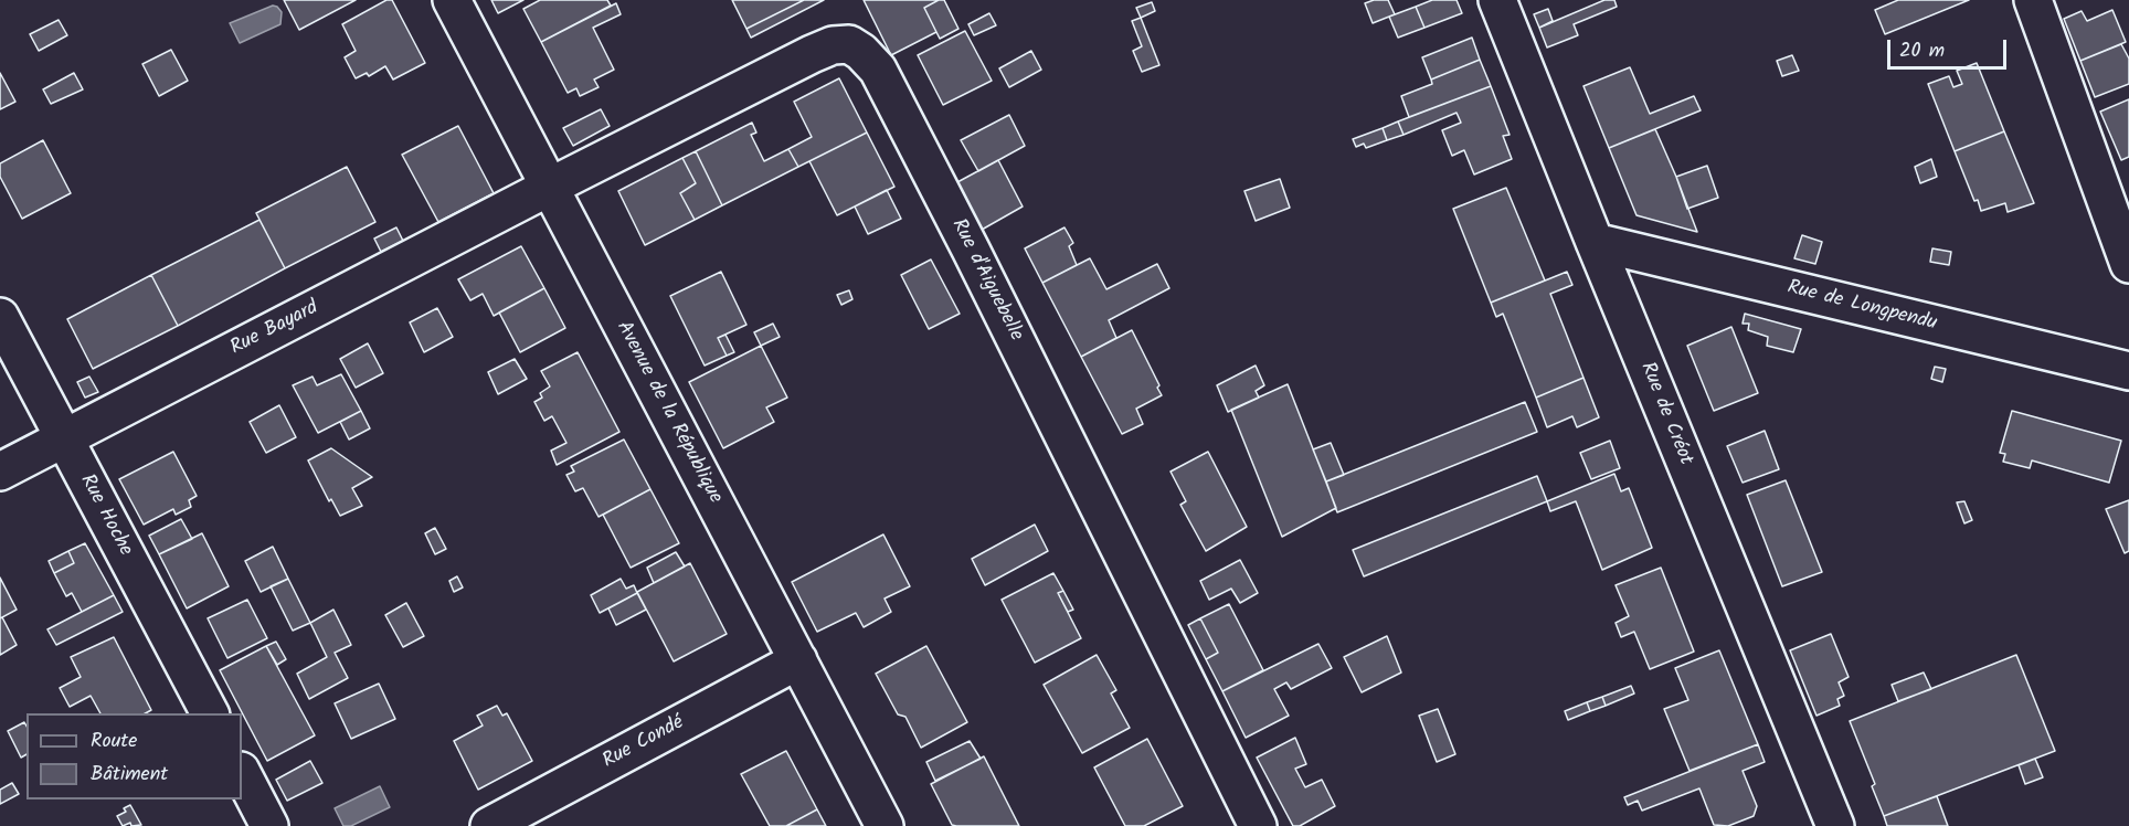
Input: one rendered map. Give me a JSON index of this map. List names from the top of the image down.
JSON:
{
  "streets": {
    "street": [
      "Rue d'Aiguebelle",
      "Rue de Longpendu",
      "Rue Bayard",
      "Avenue de la République",
      "Rue de Créot",
      "Rue Hoche",
      "Rue Condé"
    ]
  },
  "crossings": [
    ["Rue d'Aiguebelle", "Rue Bayard"],
    ["Rue d'Aiguebelle", "Avenue de la République"],
    ["Rue de Longpendu", "Rue de Créot"],
    ["Rue Bayard", "Avenue de la République"],
    ["Rue Bayard", "Rue Hoche"],
    ["Avenue de la République", "Rue Condé"]
  ],
  "legend": ["Route", "Bâtiment"],
  "scale_bar": "20 m"
}
